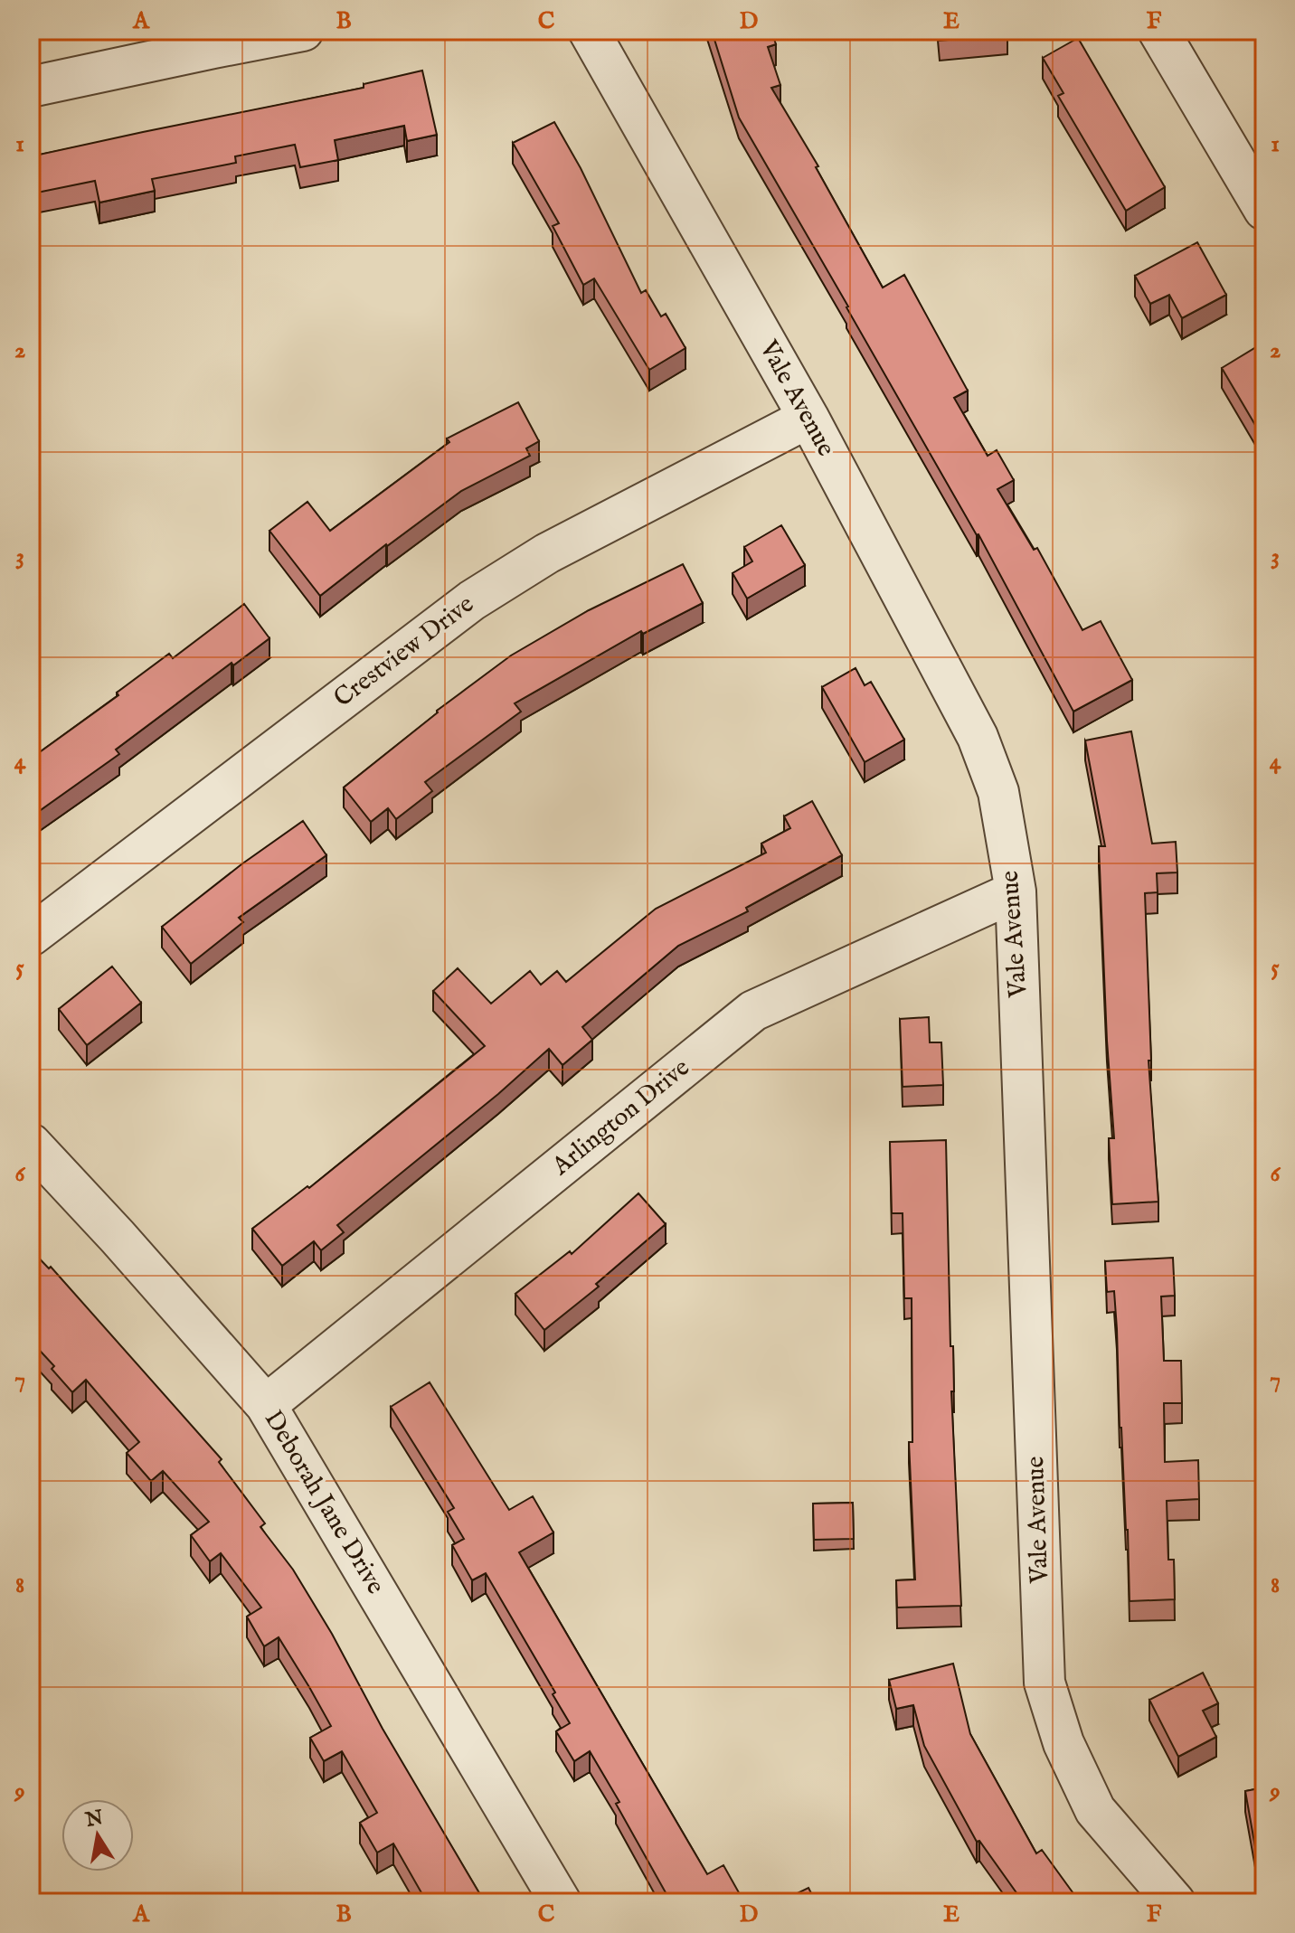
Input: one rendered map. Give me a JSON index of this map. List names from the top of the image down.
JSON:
{
  "streets": {
    "street": [
      "Vale Avenue",
      "Crestview Drive",
      "Arlington Drive",
      "Deborah Jane Drive"
    ]
  },
  "crossings": [
    ["Vale Avenue", "Crestview Drive"],
    ["Vale Avenue", "Arlington Drive"],
    ["Arlington Drive", "Deborah Jane Drive"]
  ],
  "north": "top",
  "grid": {
    "columns": [
      "A",
      "B",
      "C",
      "D",
      "E",
      "F"
    ],
    "rows": [
      "1",
      "2",
      "3",
      "4",
      "5",
      "6",
      "7",
      "8",
      "9"
    ]
  }
}
